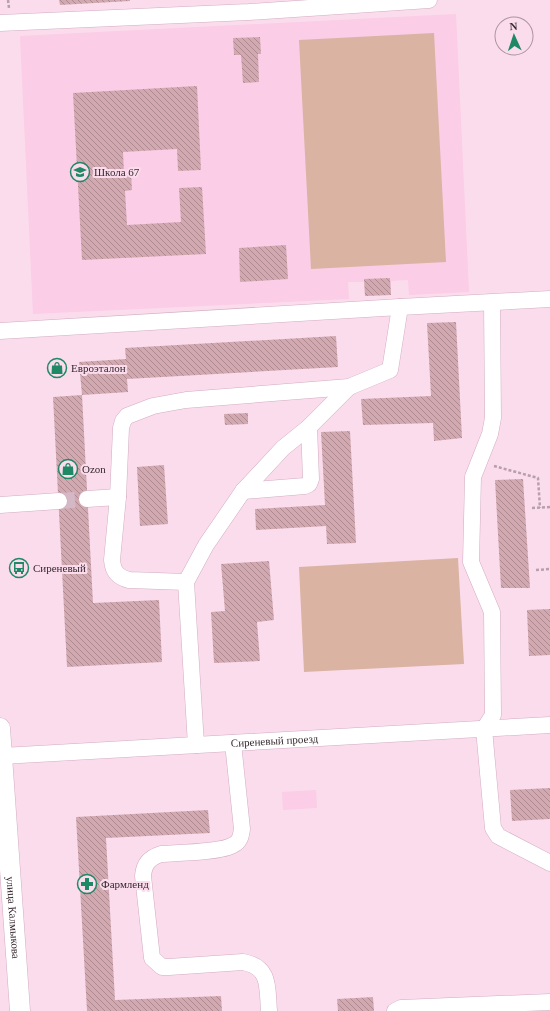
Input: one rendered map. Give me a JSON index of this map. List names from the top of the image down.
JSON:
{
  "streets": {
    "main road": ["улица Калмыкова"],
    "street": ["Сиреневый проезд"]
  },
  "crossings": [
    ["Сиреневый проезд", "улица Калмыкова"]
  ],
  "places": {
    "school or university": ["Школа 67"],
    "shop": ["Евроэталон", "Ozon"],
    "bus stop": ["Сиреневый"],
    "pharmacy": ["Фармленд"]
  },
  "north": "top"
}
